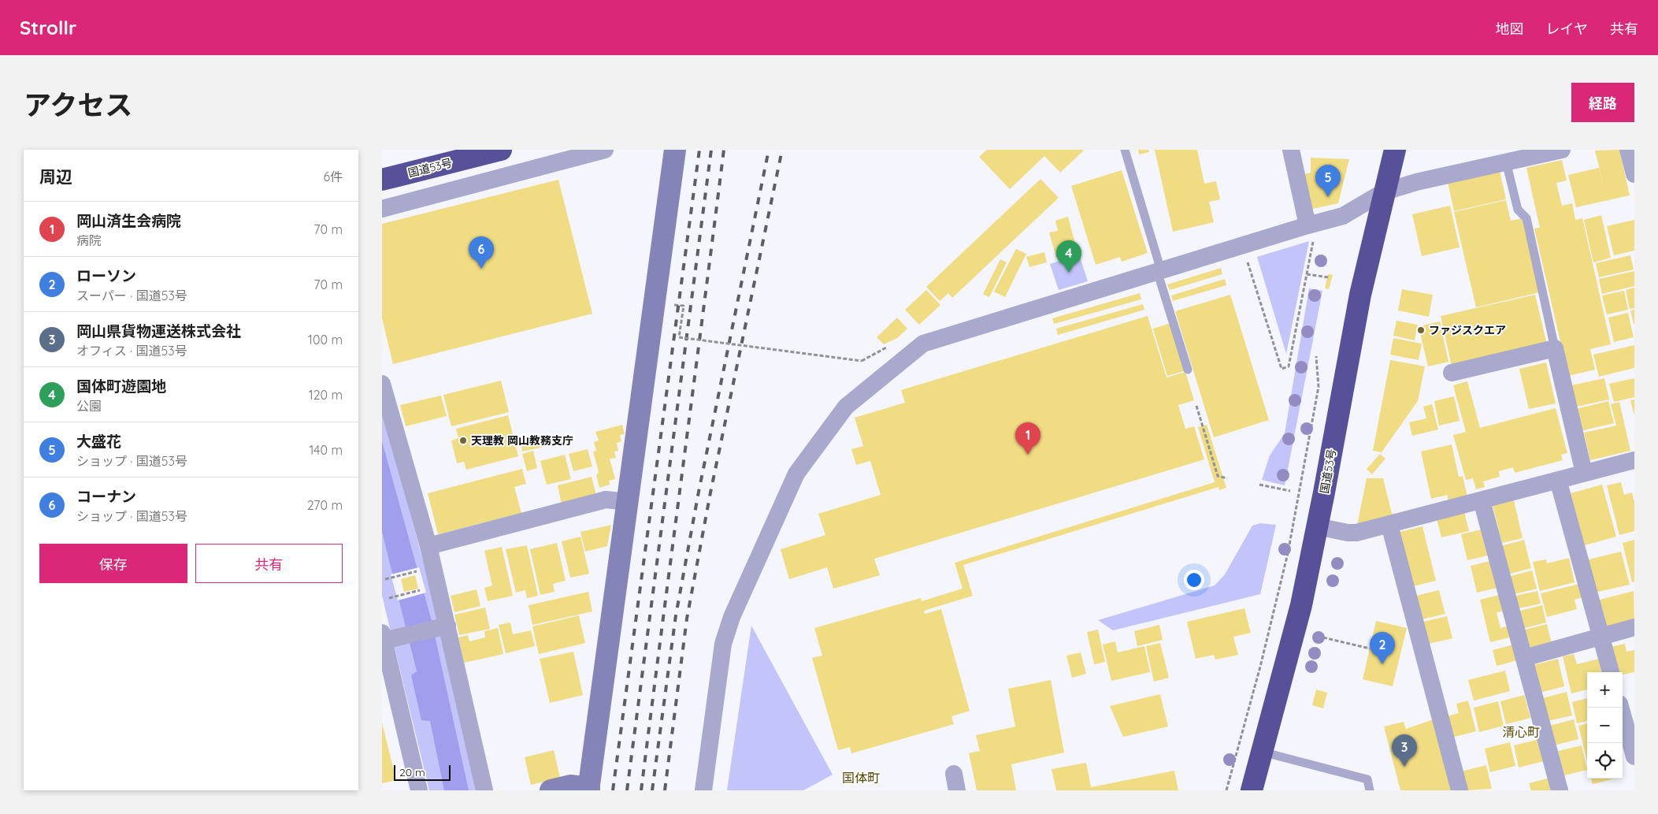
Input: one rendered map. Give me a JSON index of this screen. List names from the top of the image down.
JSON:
{
  "streets": {
    "highway": ["国道53号"]
  },
  "districts": ["清心町", "国体町"],
  "places": ["ファジスクエア", "天理教 岡山教務支庁"],
  "scale_bar": "20 m",
  "page": {
    "header": "Strollr",
    "nav": ["地図", "レイヤ", "共有"],
    "title": "アクセス",
    "buttons": [
      "経路",
      ["保存", "共有"]
    ],
    "heading": ["周辺", "6件"],
    "pins": [
      "5",
      "6",
      "4",
      "1",
      "2",
      "3"
    ],
    "list": [
      {
        "mark": "1",
        "name": "岡山済生会病院",
        "note": "病院",
        "value": "70 m"
      },
      {
        "mark": "2",
        "name": "ローソン",
        "note": "スーパー · 国道53号",
        "value": "70 m"
      },
      {
        "mark": "3",
        "name": "岡山県貨物運送株式会社",
        "note": "オフィス · 国道53号",
        "value": "100 m"
      },
      {
        "mark": "4",
        "name": "国体町遊園地",
        "note": "公園",
        "value": "120 m"
      },
      {
        "mark": "5",
        "name": "大盛花",
        "note": "ショップ · 国道53号",
        "value": "140 m"
      },
      {
        "mark": "6",
        "name": "コーナン",
        "note": "ショップ · 国道53号",
        "value": "270 m"
      }
    ],
    "map_buttons": ["+", "−"],
    "scale": "20 m"
  }
}
